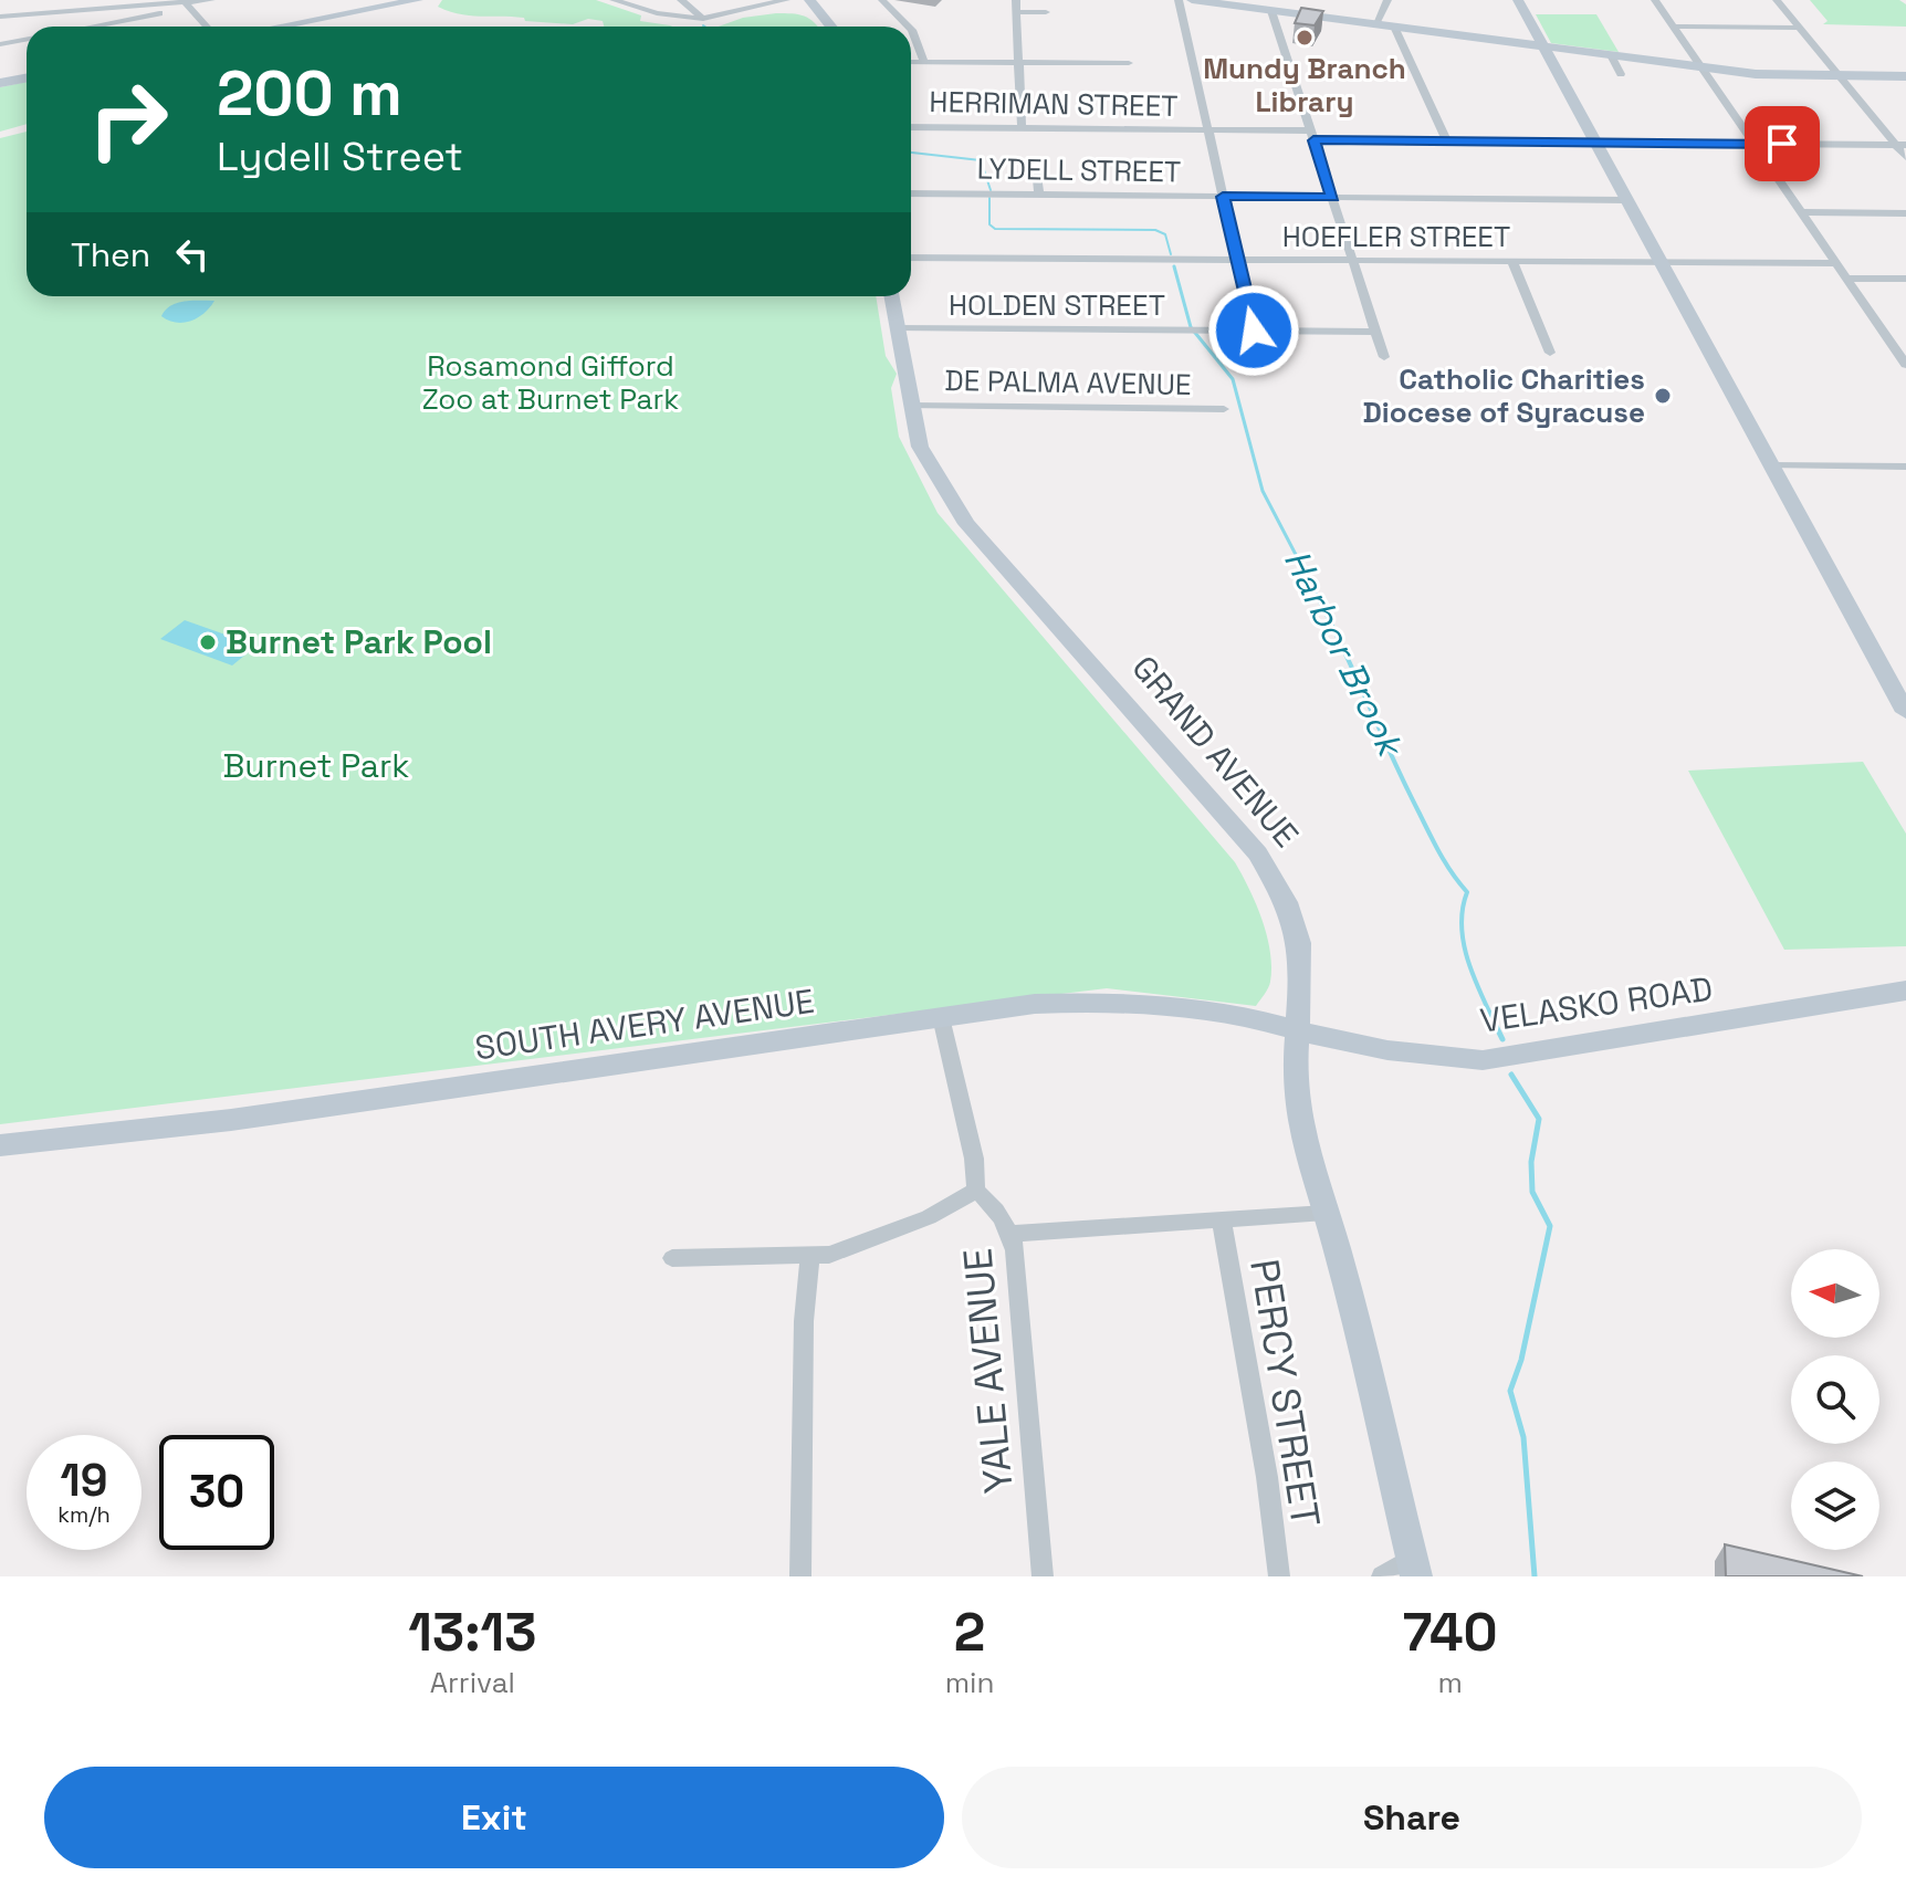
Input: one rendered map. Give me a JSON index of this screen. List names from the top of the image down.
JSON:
{
  "streets": {
    "street": [
      "HERRIMAN STREET",
      "LYDELL STREET",
      "HOEFLER STREET",
      "HOLDEN STREET",
      "DE PALMA AVENUE",
      "GRAND AVENUE",
      "VELASKO ROAD",
      "SOUTH AVERY AVENUE",
      "YALE AVENUE",
      "PERCY STREET"
    ]
  },
  "crossings": [
    ["HOLDEN STREET", "GRAND AVENUE"],
    ["DE PALMA AVENUE", "GRAND AVENUE"],
    ["GRAND AVENUE", "VELASKO ROAD"],
    ["GRAND AVENUE", "SOUTH AVERY AVENUE"],
    ["VELASKO ROAD", "SOUTH AVERY AVENUE"]
  ],
  "water": ["Harbor Brook"],
  "parks": ["Rosamond Gifford Zoo at Burnet Park", "Burnet Park"],
  "places": ["Mundy Branch Library", "Catholic Charities Diocese of Syracuse", "Burnet Park Pool"],
  "north": "left",
  "page": {
    "turn": ["200 m", "Lydell Street"],
    "then": "Then",
    "speed": "19 km/h",
    "limit": "30",
    "eta": [
      "13:13",
      "Arrival",
      "2",
      "min",
      "740",
      "m"
    ],
    "buttons": ["Exit", "Share"]
  }
}
